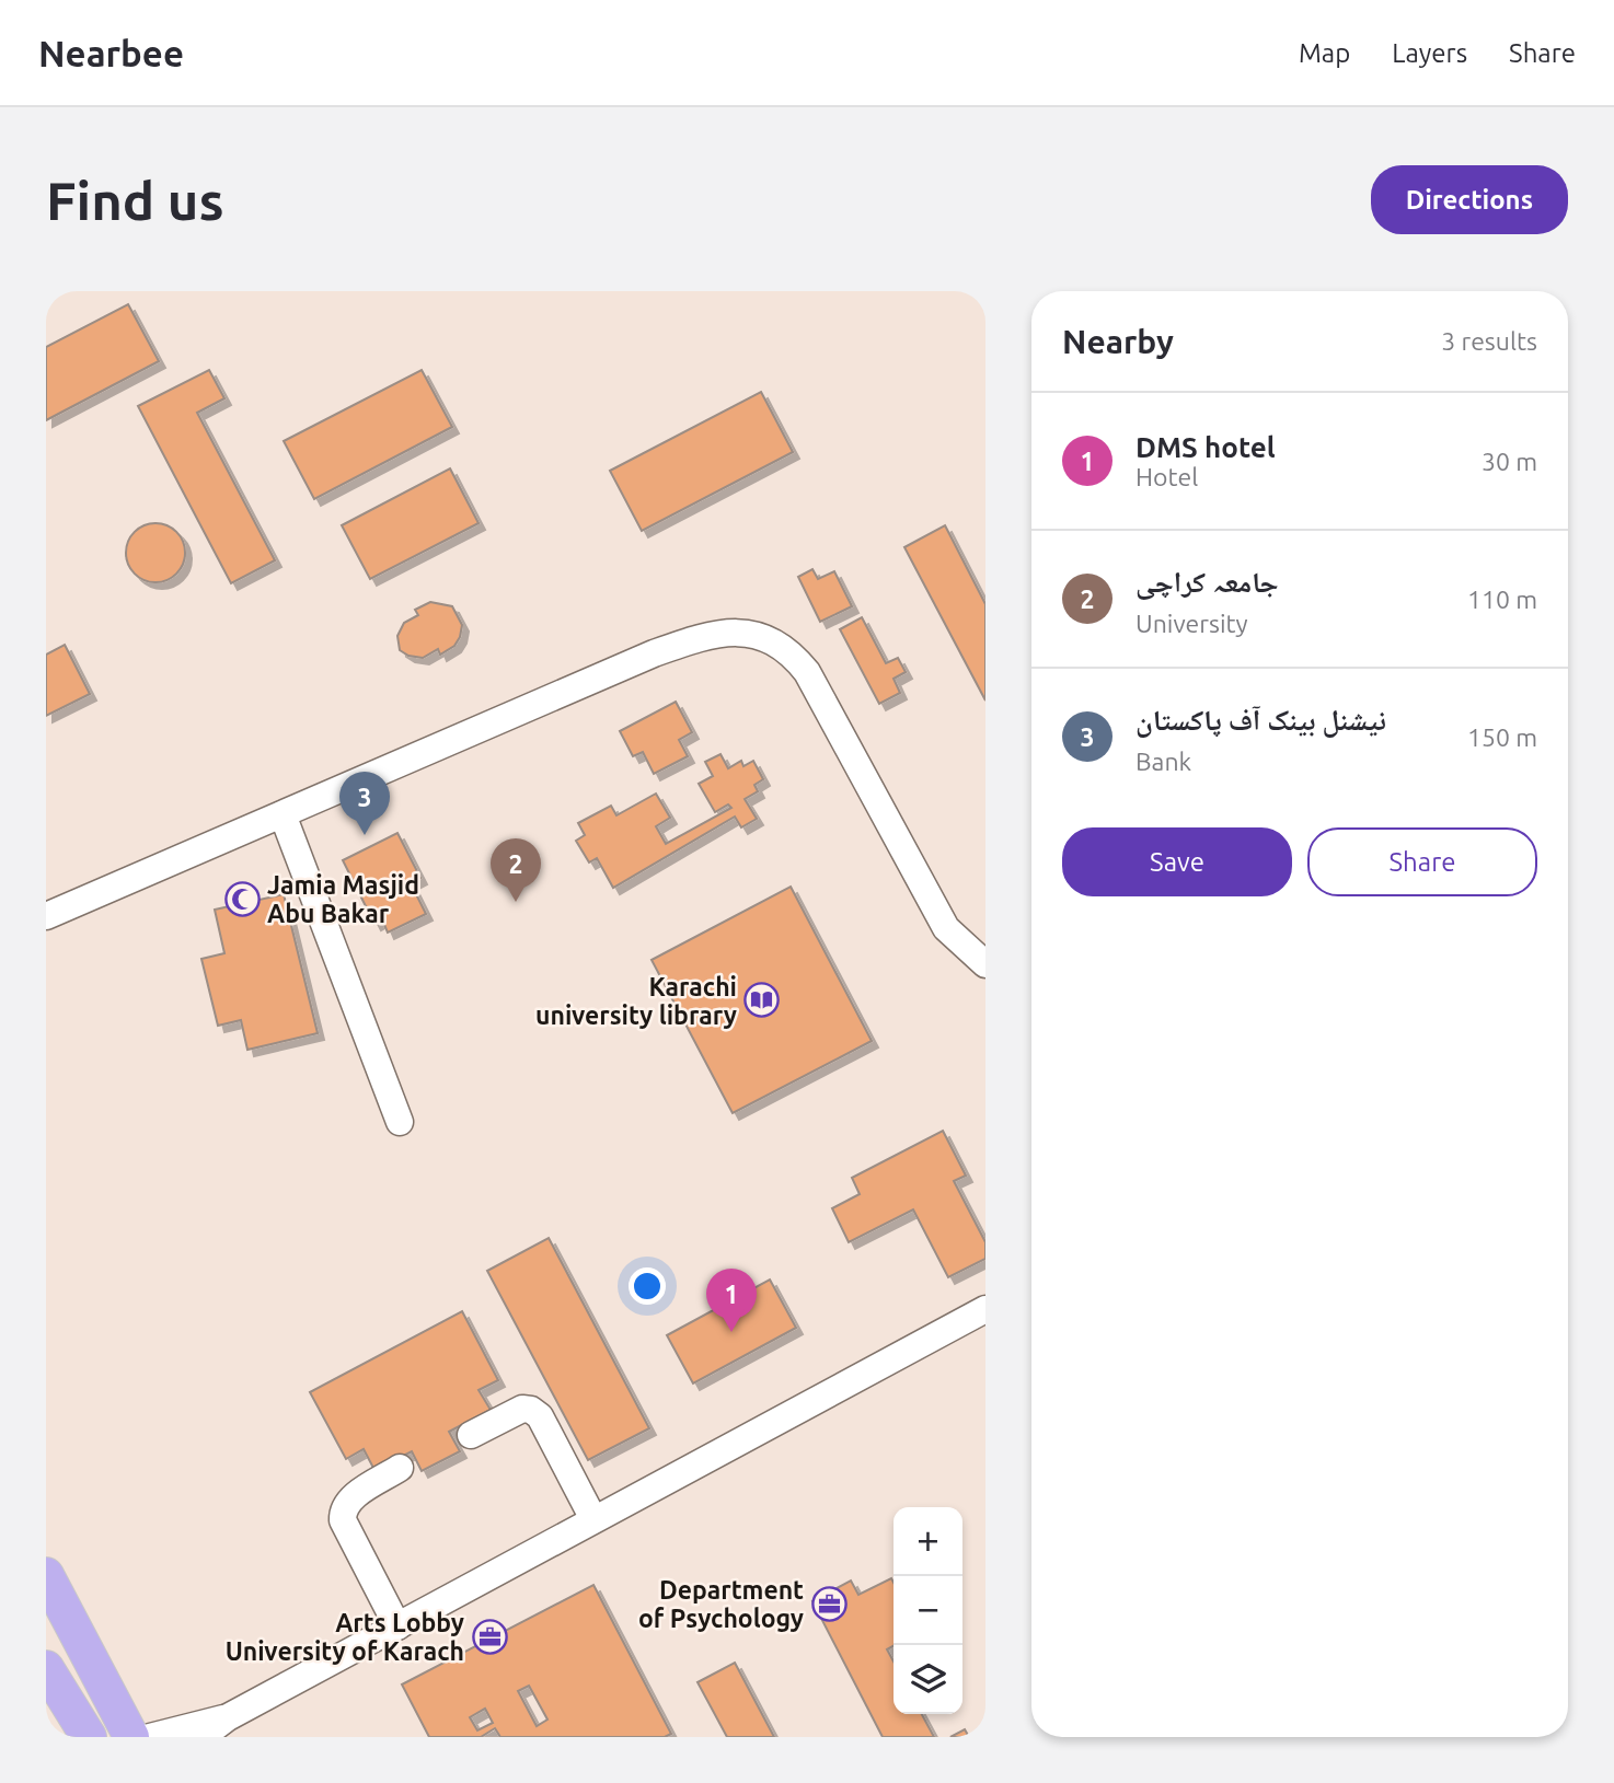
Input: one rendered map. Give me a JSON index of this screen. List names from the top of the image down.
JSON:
{
  "places": {
    "mosque": ["Jamia Masjid Abu Bakar"],
    "library": ["Karachi university library"],
    "office": ["Department of Psychology", "Arts Lobby University of Karach"]
  },
  "page": {
    "header": "Nearbee",
    "nav": ["Map", "Layers", "Share"],
    "buttons": [
      "Directions",
      ["Save", "Share"]
    ],
    "title": "Find us",
    "heading": ["Nearby", "3 results"],
    "list": [
      {
        "mark": "1",
        "name": "DMS hotel",
        "note": "Hotel",
        "value": "30 m"
      },
      {
        "mark": "2",
        "name": "جامعہ کراچی",
        "note": "University",
        "value": "110 m"
      },
      {
        "mark": "3",
        "name": "نیشنل بینک آف پاکستان",
        "note": "Bank",
        "value": "150 m"
      }
    ],
    "pins": ["3", "2", "1"],
    "map_buttons": ["+", "−"]
  }
}
